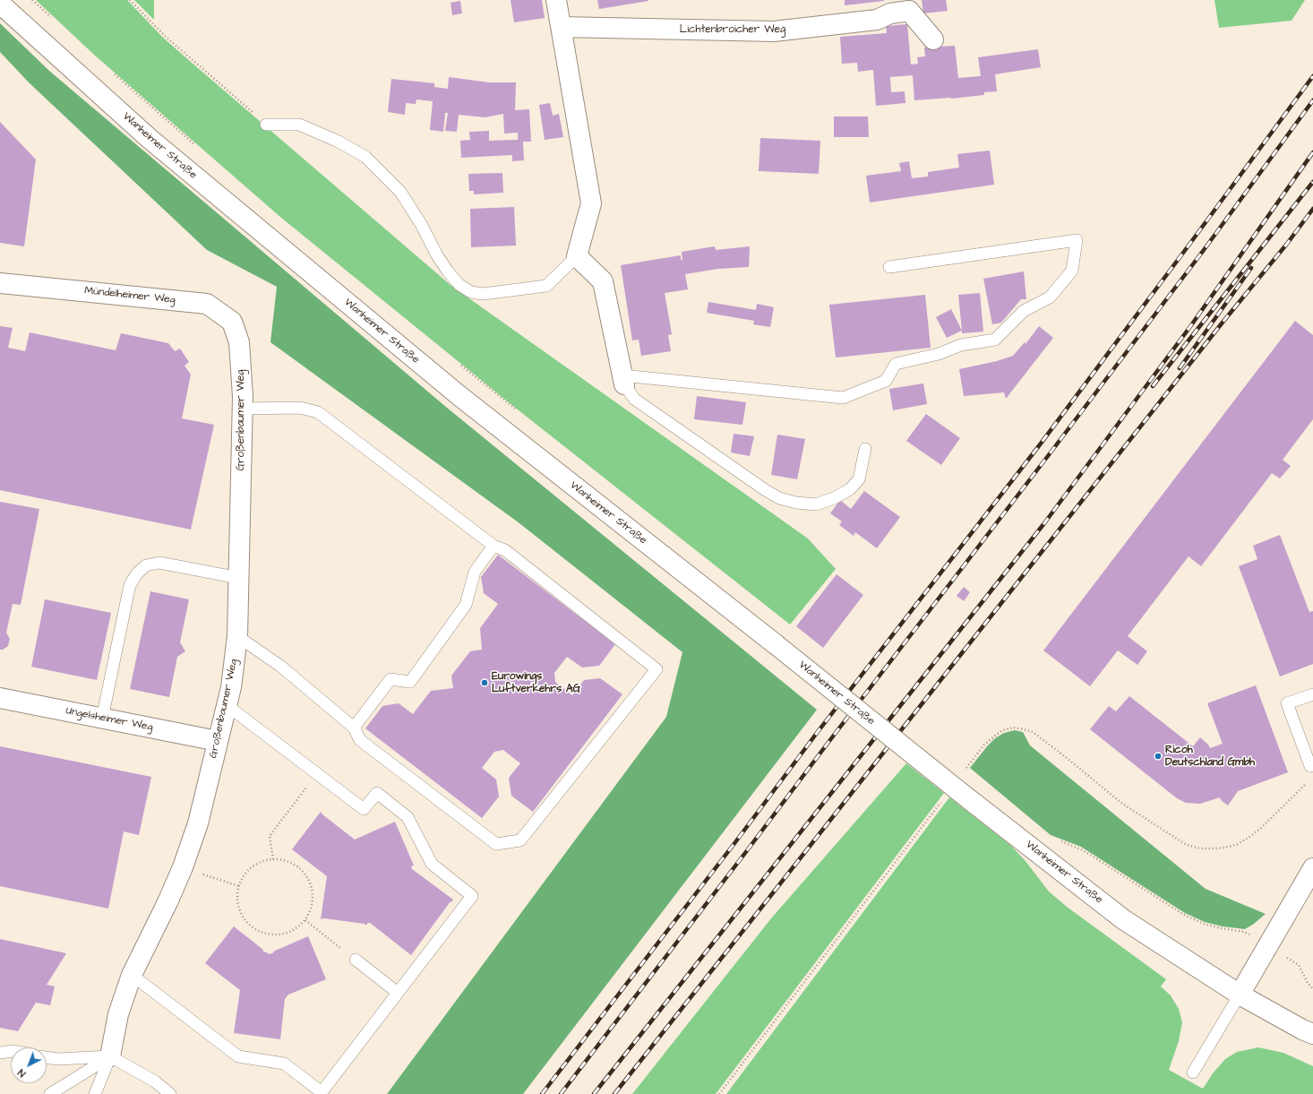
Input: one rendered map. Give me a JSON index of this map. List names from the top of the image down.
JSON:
{
  "streets": {
    "street": [
      "Lichtenbroicher Weg",
      "Wanheimer Straße",
      "Mündelheimer Weg",
      "Großenbaumer Weg",
      "Ungelsheimer Weg"
    ]
  },
  "crossings": [
    ["Mündelheimer Weg", "Großenbaumer Weg"],
    ["Großenbaumer Weg", "Ungelsheimer Weg"]
  ],
  "places": ["Eurowings Luftverkehrs AG", "Ricoh Deutschland Gmbh"],
  "north": "bottom left"
}
